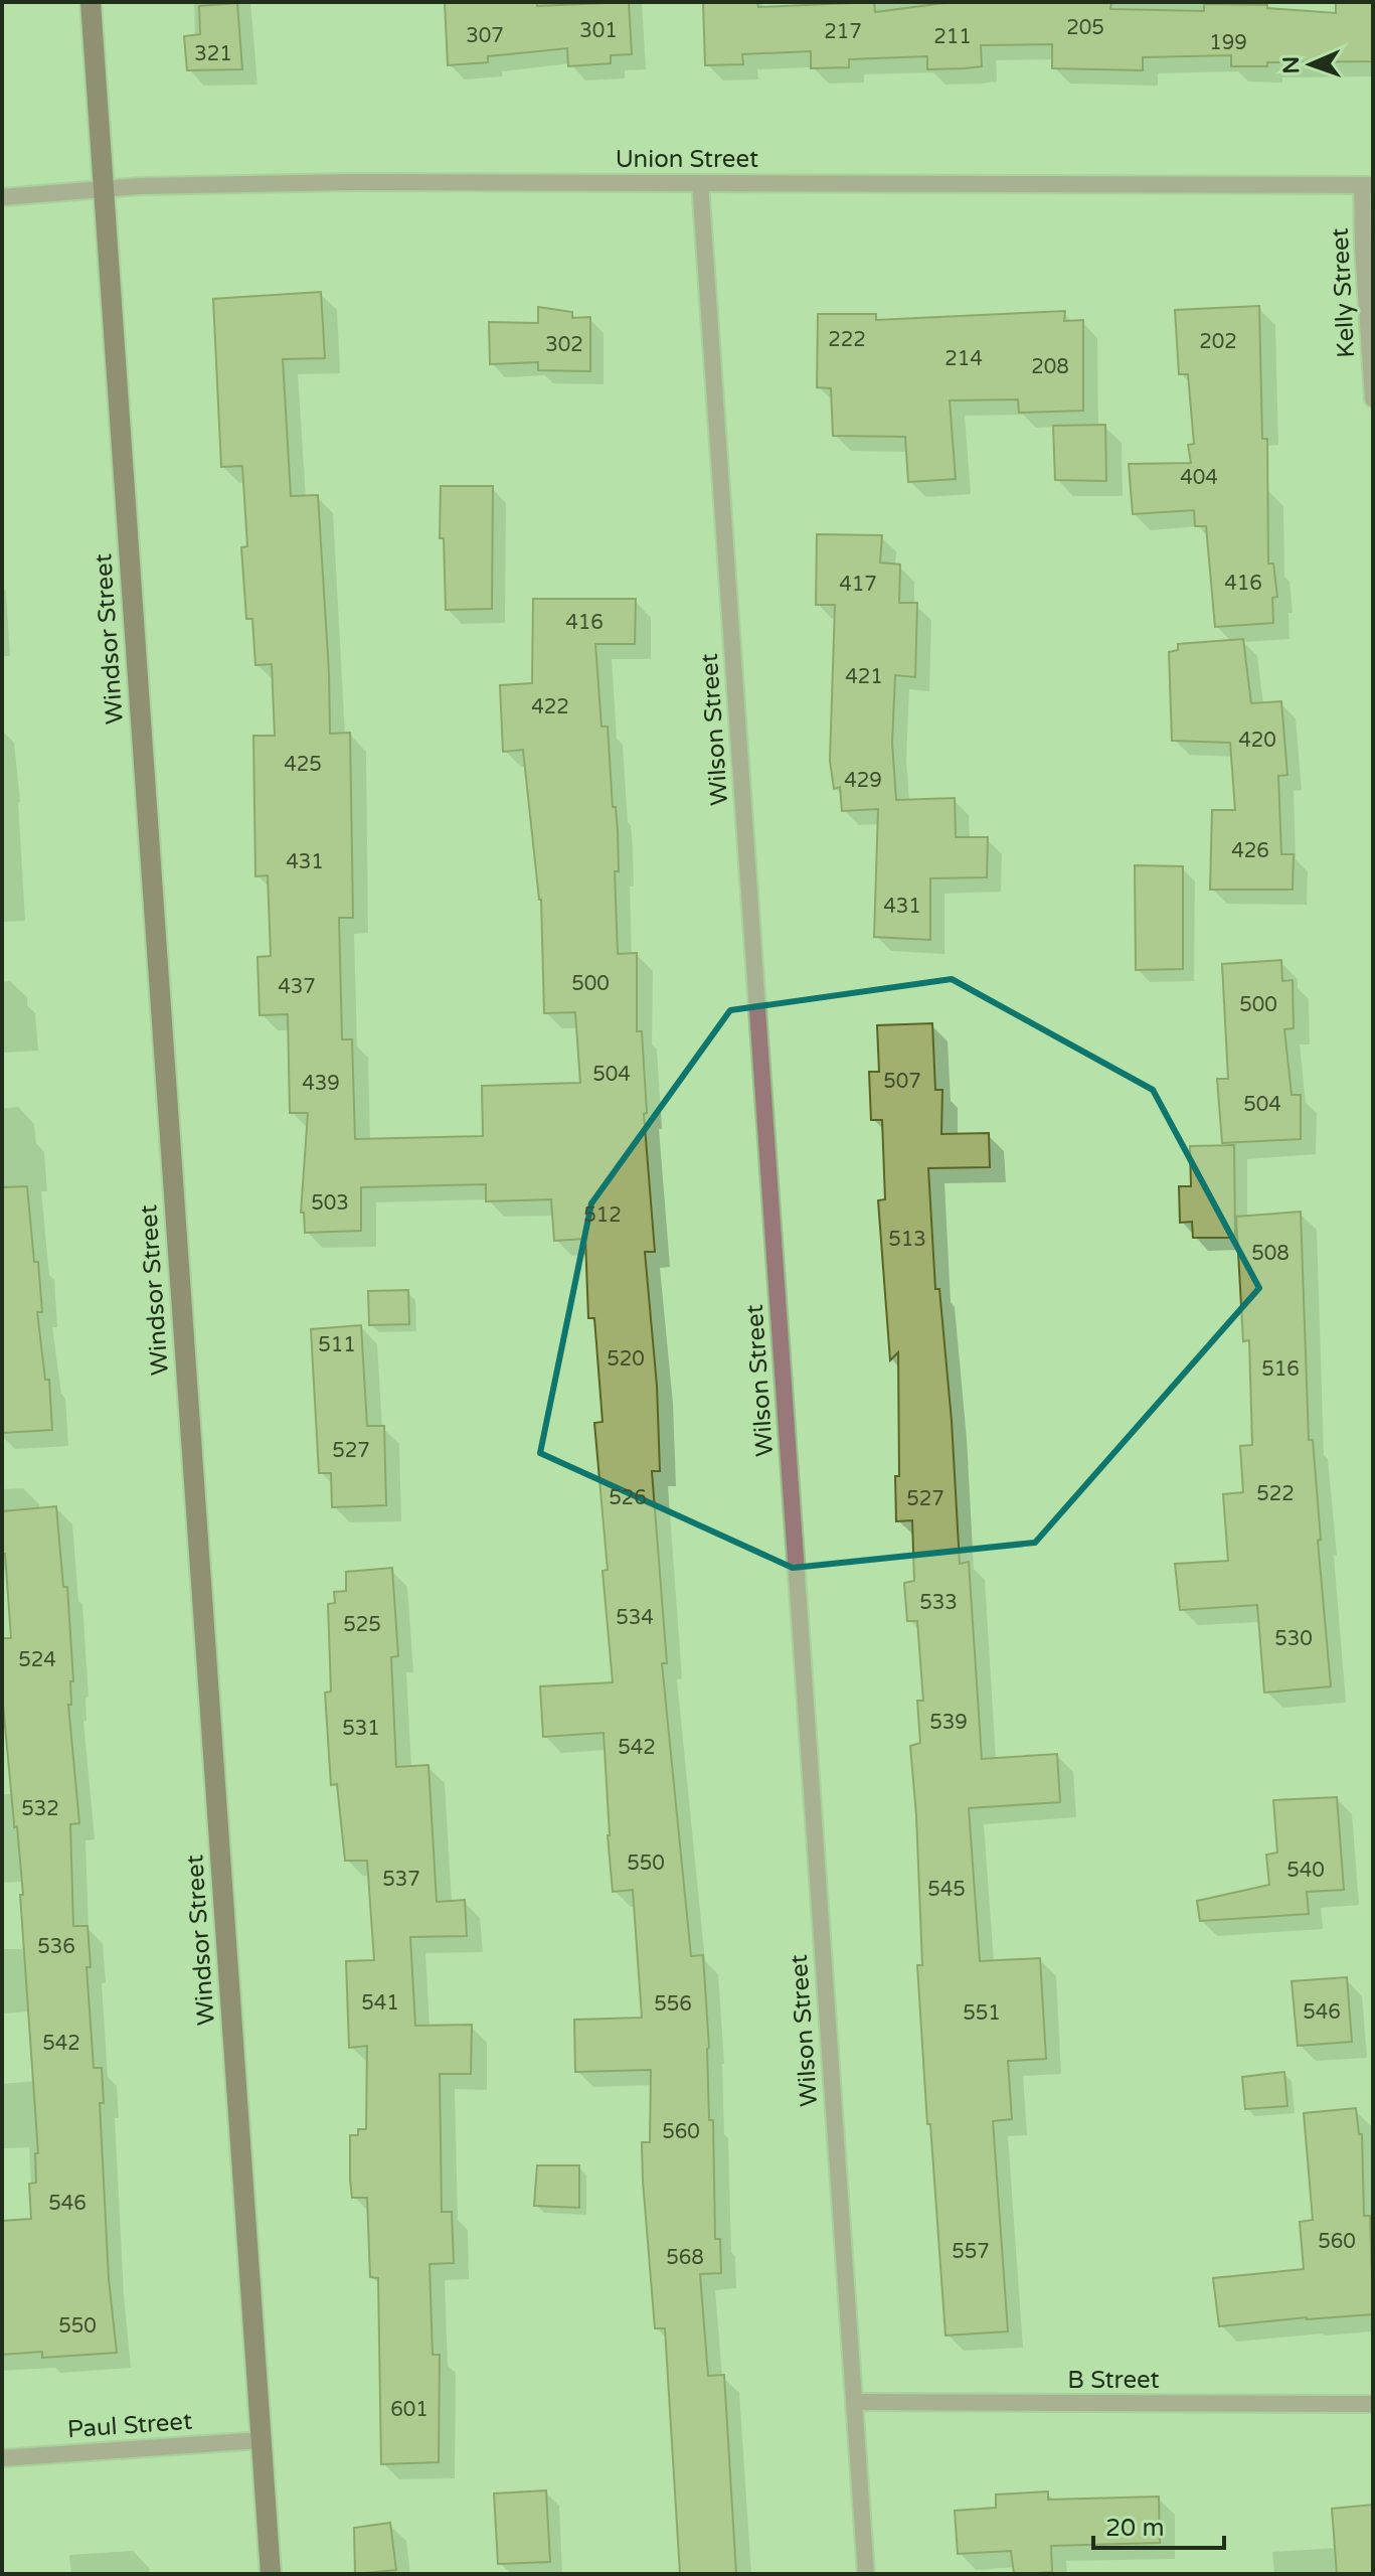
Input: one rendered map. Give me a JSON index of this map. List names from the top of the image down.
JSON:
{
  "streets": {
    "main road": ["Windsor Street"],
    "street": [
      "Union Street",
      "Kelly Street",
      "Wilson Street",
      "B Street",
      "Paul Street"
    ]
  },
  "crossings": [
    ["Union Street", "Kelly Street"],
    ["Union Street", "Windsor Street"],
    ["Union Street", "Wilson Street"],
    ["Windsor Street", "Paul Street"],
    ["Wilson Street", "B Street"]
  ],
  "house_numbers": [
    "205",
    "301",
    "217",
    "307",
    "211",
    "199",
    "321",
    "222",
    "202",
    "302",
    "214",
    "208",
    "404",
    "416",
    "417",
    "416",
    "421",
    "422",
    "420",
    "425",
    "429",
    "426",
    "431",
    "431",
    "500",
    "437",
    "500",
    "504",
    "507",
    "439",
    "504",
    "503",
    "512",
    "513",
    "508",
    "511",
    "520",
    "516",
    "527",
    "522",
    "526",
    "527",
    "533",
    "534",
    "525",
    "530",
    "524",
    "539",
    "531",
    "542",
    "532",
    "550",
    "540",
    "537",
    "545",
    "536",
    "541",
    "556",
    "546",
    "551",
    "542",
    "560",
    "546",
    "560",
    "557",
    "568",
    "550",
    "601"
  ],
  "scale_bar": "20 m",
  "north": "left"
}
